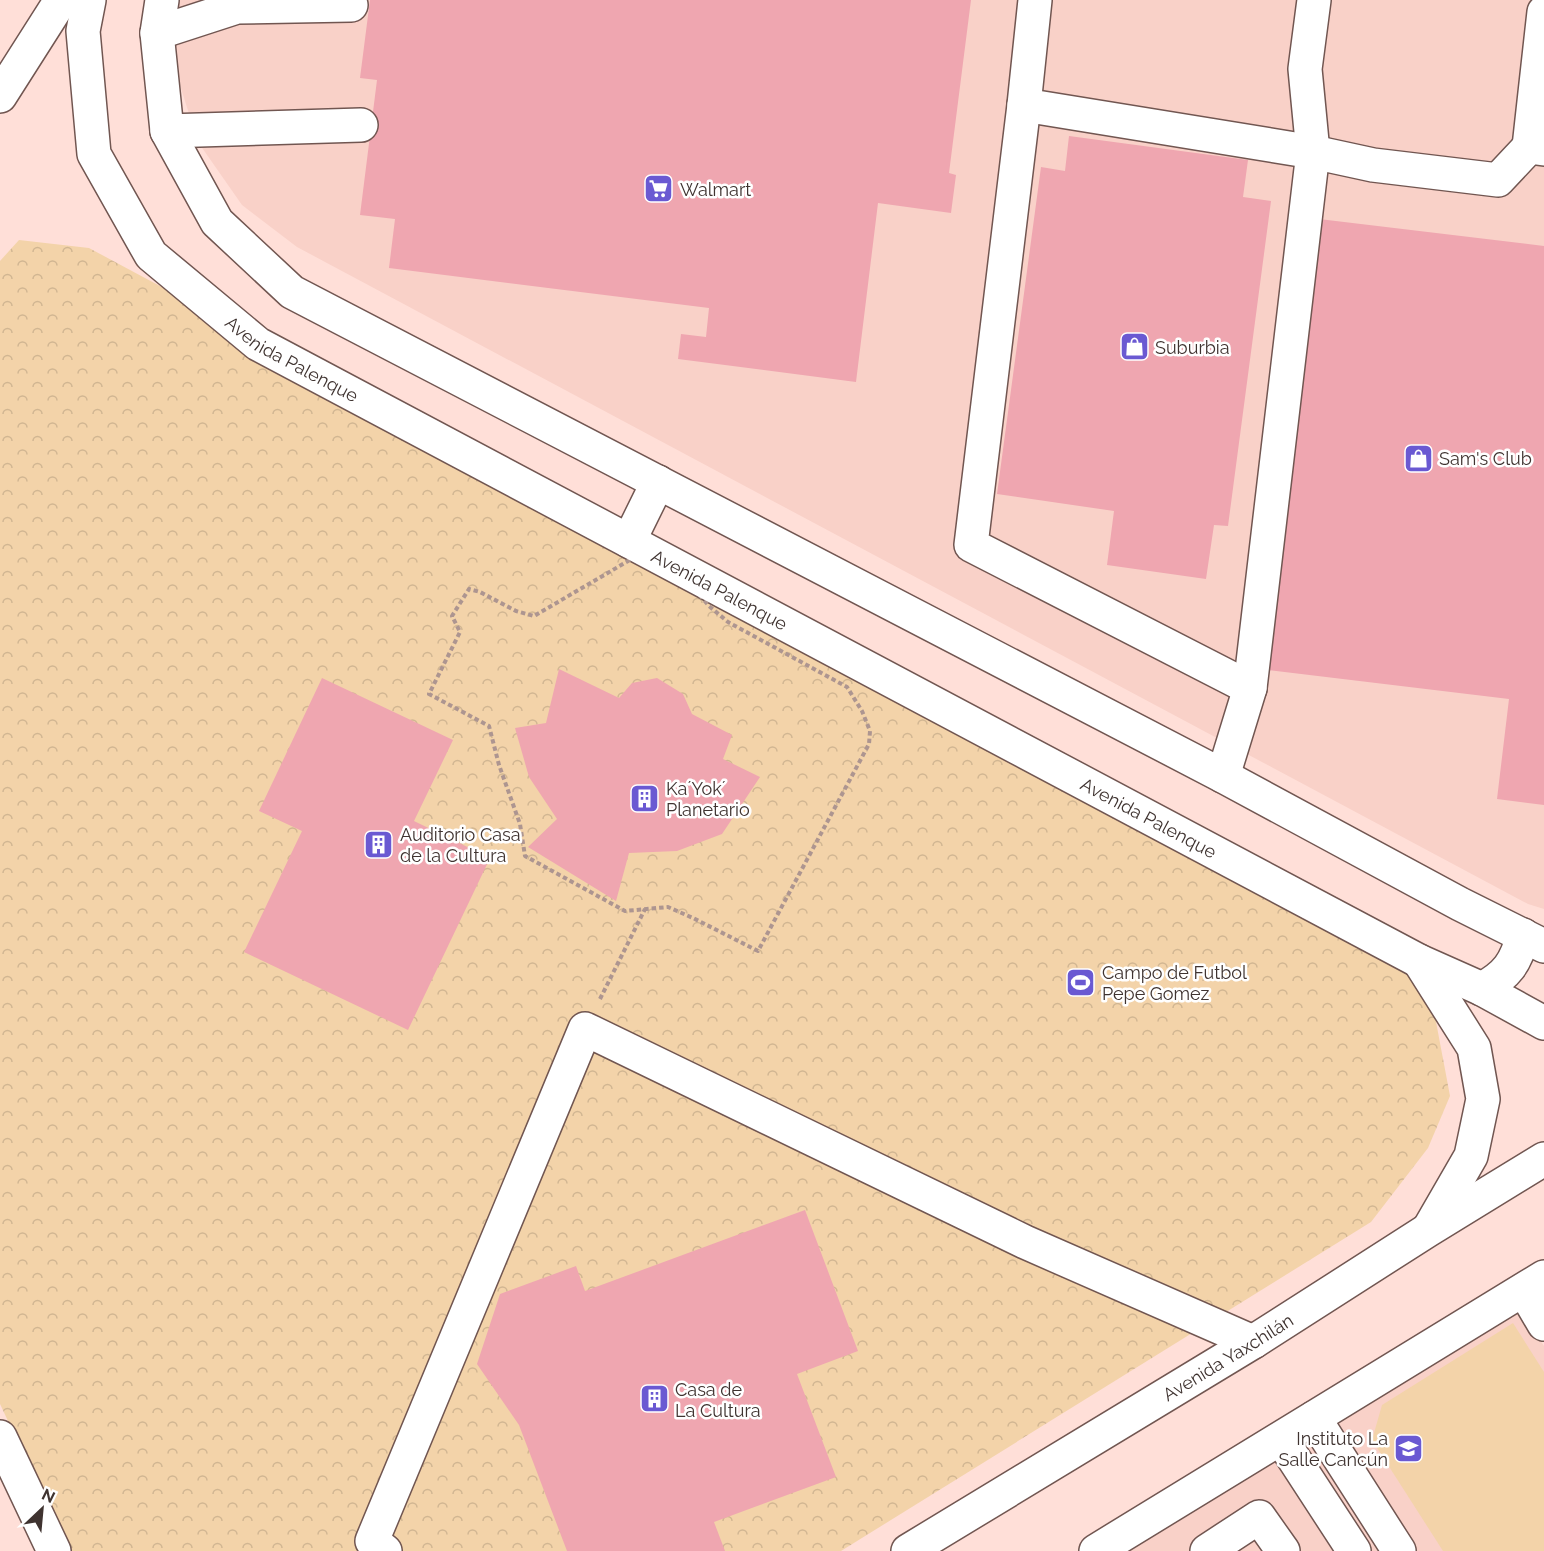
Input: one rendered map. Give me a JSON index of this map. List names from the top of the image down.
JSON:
{
  "streets": {
    "street": ["Avenida Palenque", "Avenida Yaxchilán"]
  },
  "places": {
    "supermarket": ["Walmart"],
    "shop": ["Suburbia", "Sam's Club"],
    "building": ["Ka´Yok´ Planetario", "Auditorio Casa de la Cultura", "Casa de La Cultura"],
    "sports": ["Campo de Futbol Pepe Gomez"],
    "school or university": ["Instituto La Salle Cancún"]
  },
  "north": "top right"
}
